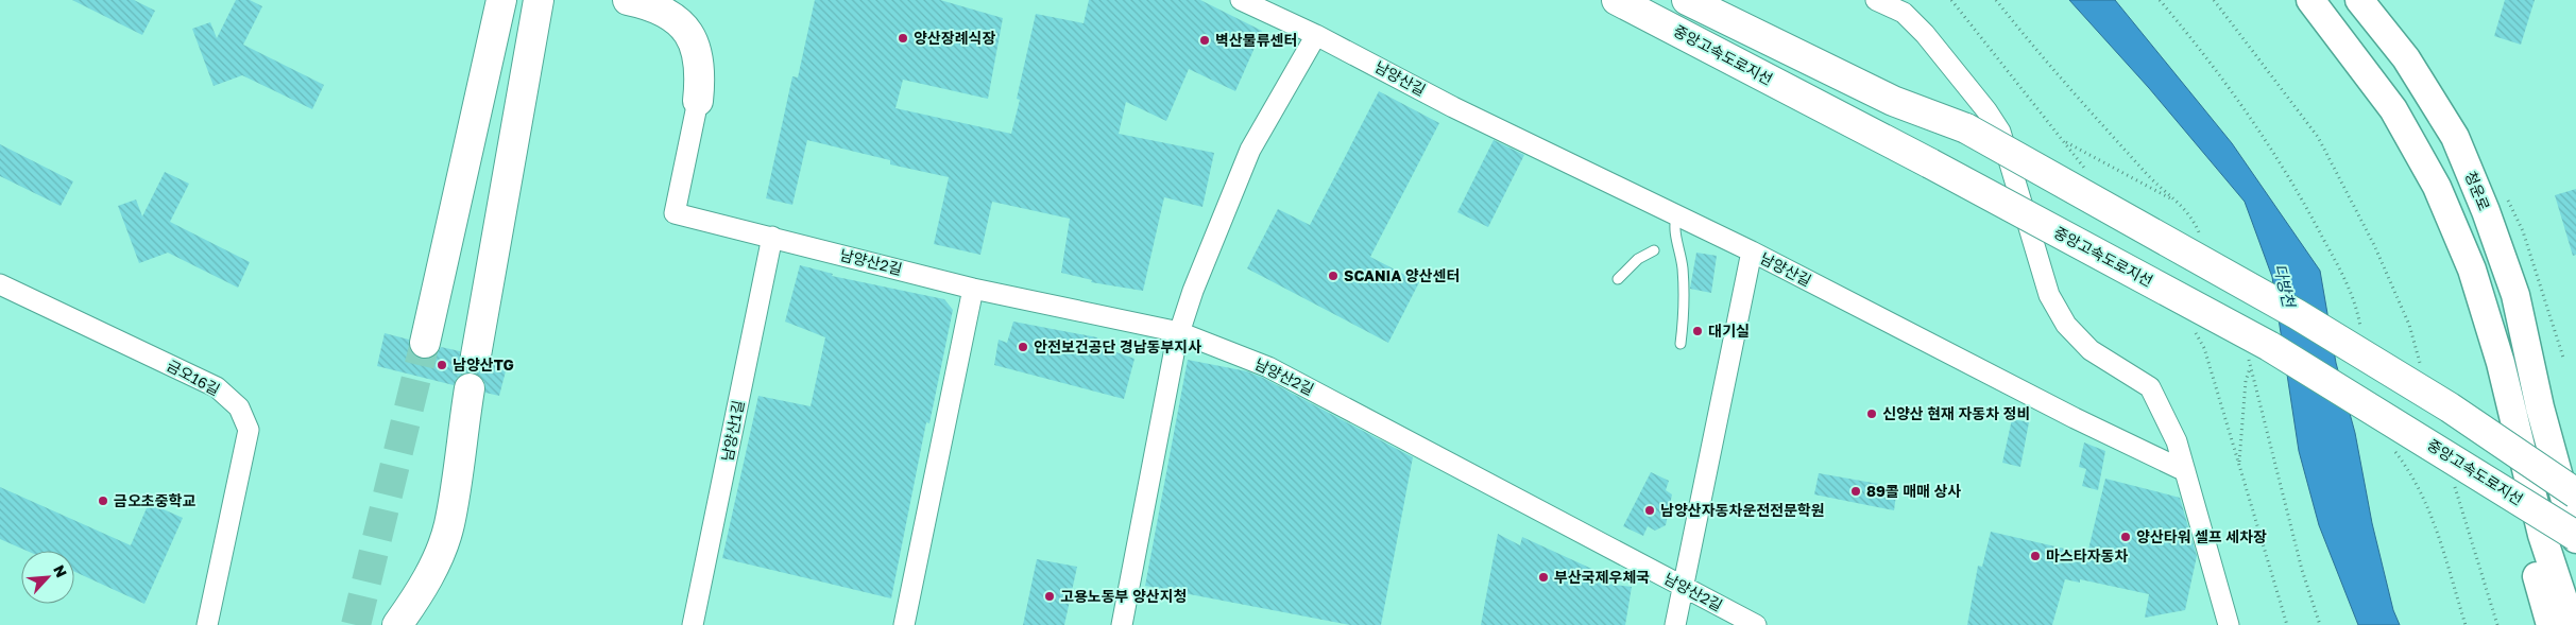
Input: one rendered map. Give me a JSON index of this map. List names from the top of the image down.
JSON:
{
  "streets": {
    "highway": ["중앙고속도로지선"],
    "main road": ["청운로"],
    "street": [
      "남양산길",
      "남양산2길",
      "금오16길",
      "남양산1길"
    ]
  },
  "crossings": [
    ["중앙고속도로지선", "청운로"],
    ["남양산2길", "남양산1길"]
  ],
  "water": ["다방천"],
  "places": [
    "양산장례식장",
    "벽산물류센터",
    "SCANIA 양산센터",
    "대기실",
    "안전보건공단 경남동부지사",
    "남양산TG",
    "신양산 현재 자동차 정비",
    "89콜 매매 상사",
    "금오초중학교",
    "남양산자동차운전전문학원",
    "양산타워 셀프 세차장",
    "마스타자동차",
    "부산국제우체국",
    "고용노동부 양산지청"
  ],
  "north": "top right"
}
